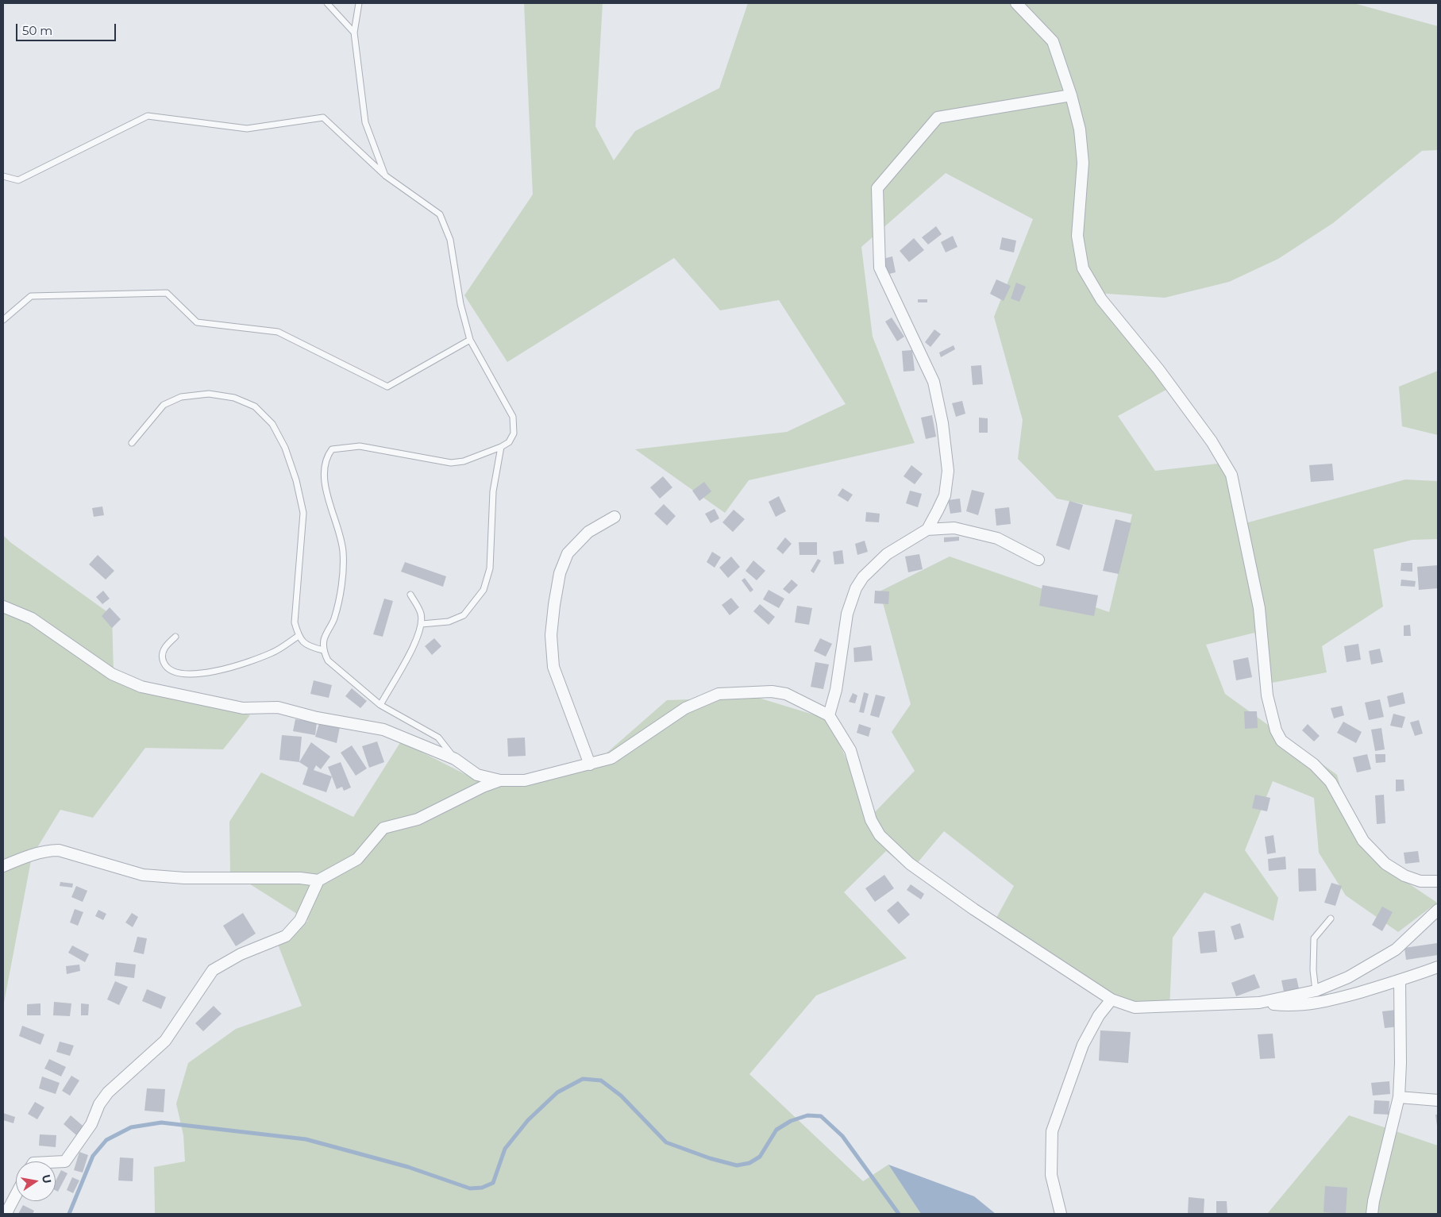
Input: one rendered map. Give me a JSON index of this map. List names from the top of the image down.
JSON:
{
  "scale_bar": "50 m",
  "north": "right"
}
